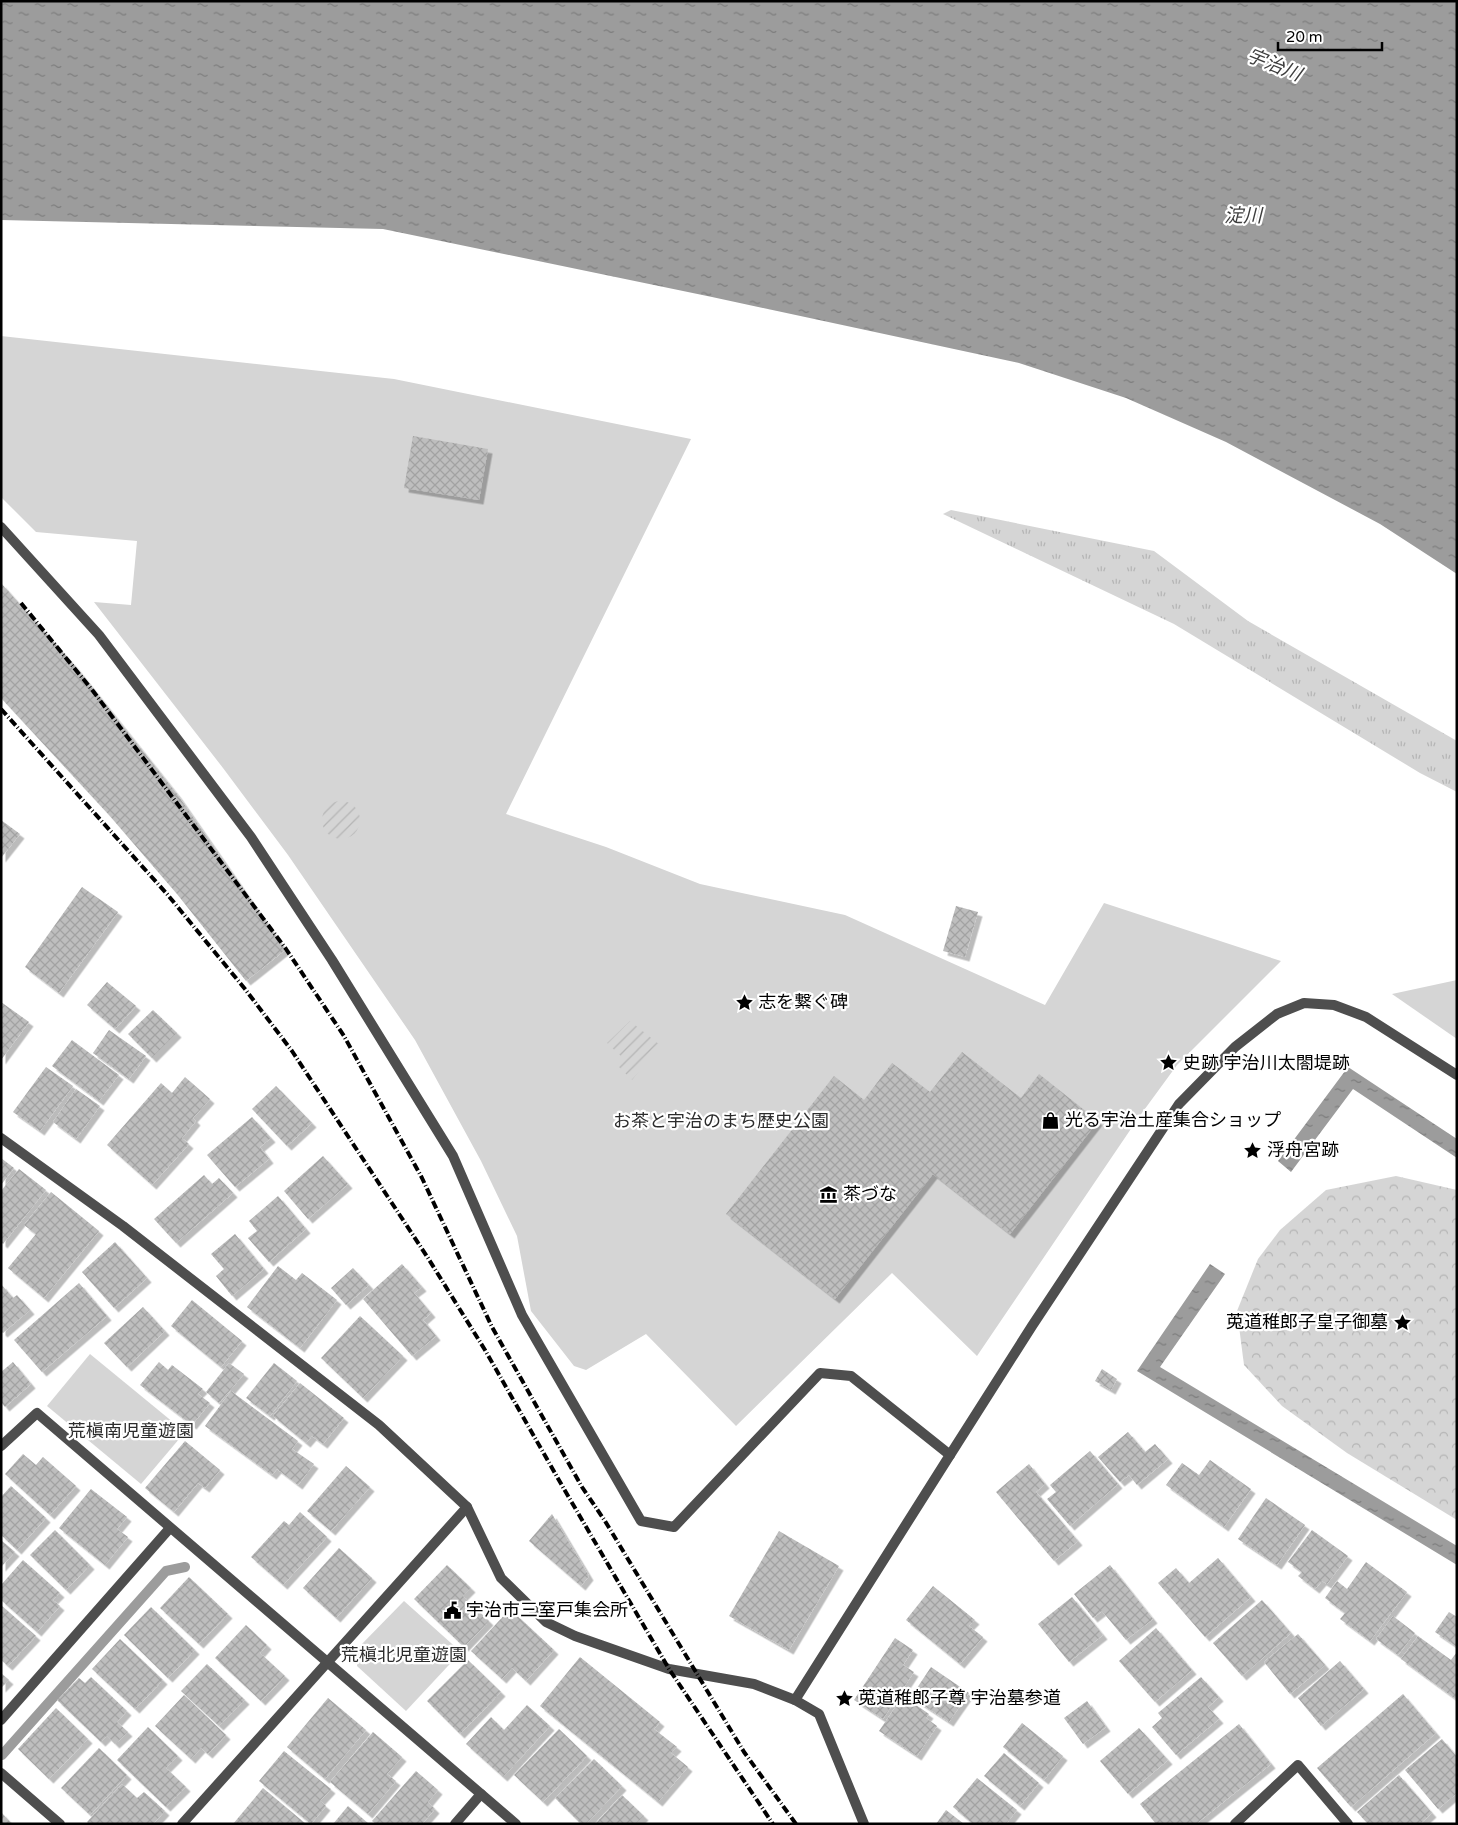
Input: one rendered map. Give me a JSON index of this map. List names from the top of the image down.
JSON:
{
  "water": ["宇治川", "淀川"],
  "parks": ["お茶と宇治のまち歴史公園", "荒槇南児童遊園", "荒槇北児童遊園"],
  "places": {
    "place": [
      "志を繋ぐ碑",
      "史跡 宇治川太閤堤跡",
      "浮舟宮跡",
      "莵道稚郎子皇子御墓",
      "莵道稚郎子尊 宇治墓参道"
    ],
    "shop": ["光る宇治土産集合ショップ"],
    "museum": ["茶づな"],
    "public building": ["宇治市三室戸集会所"]
  },
  "scale_bar": "20 m"
}
